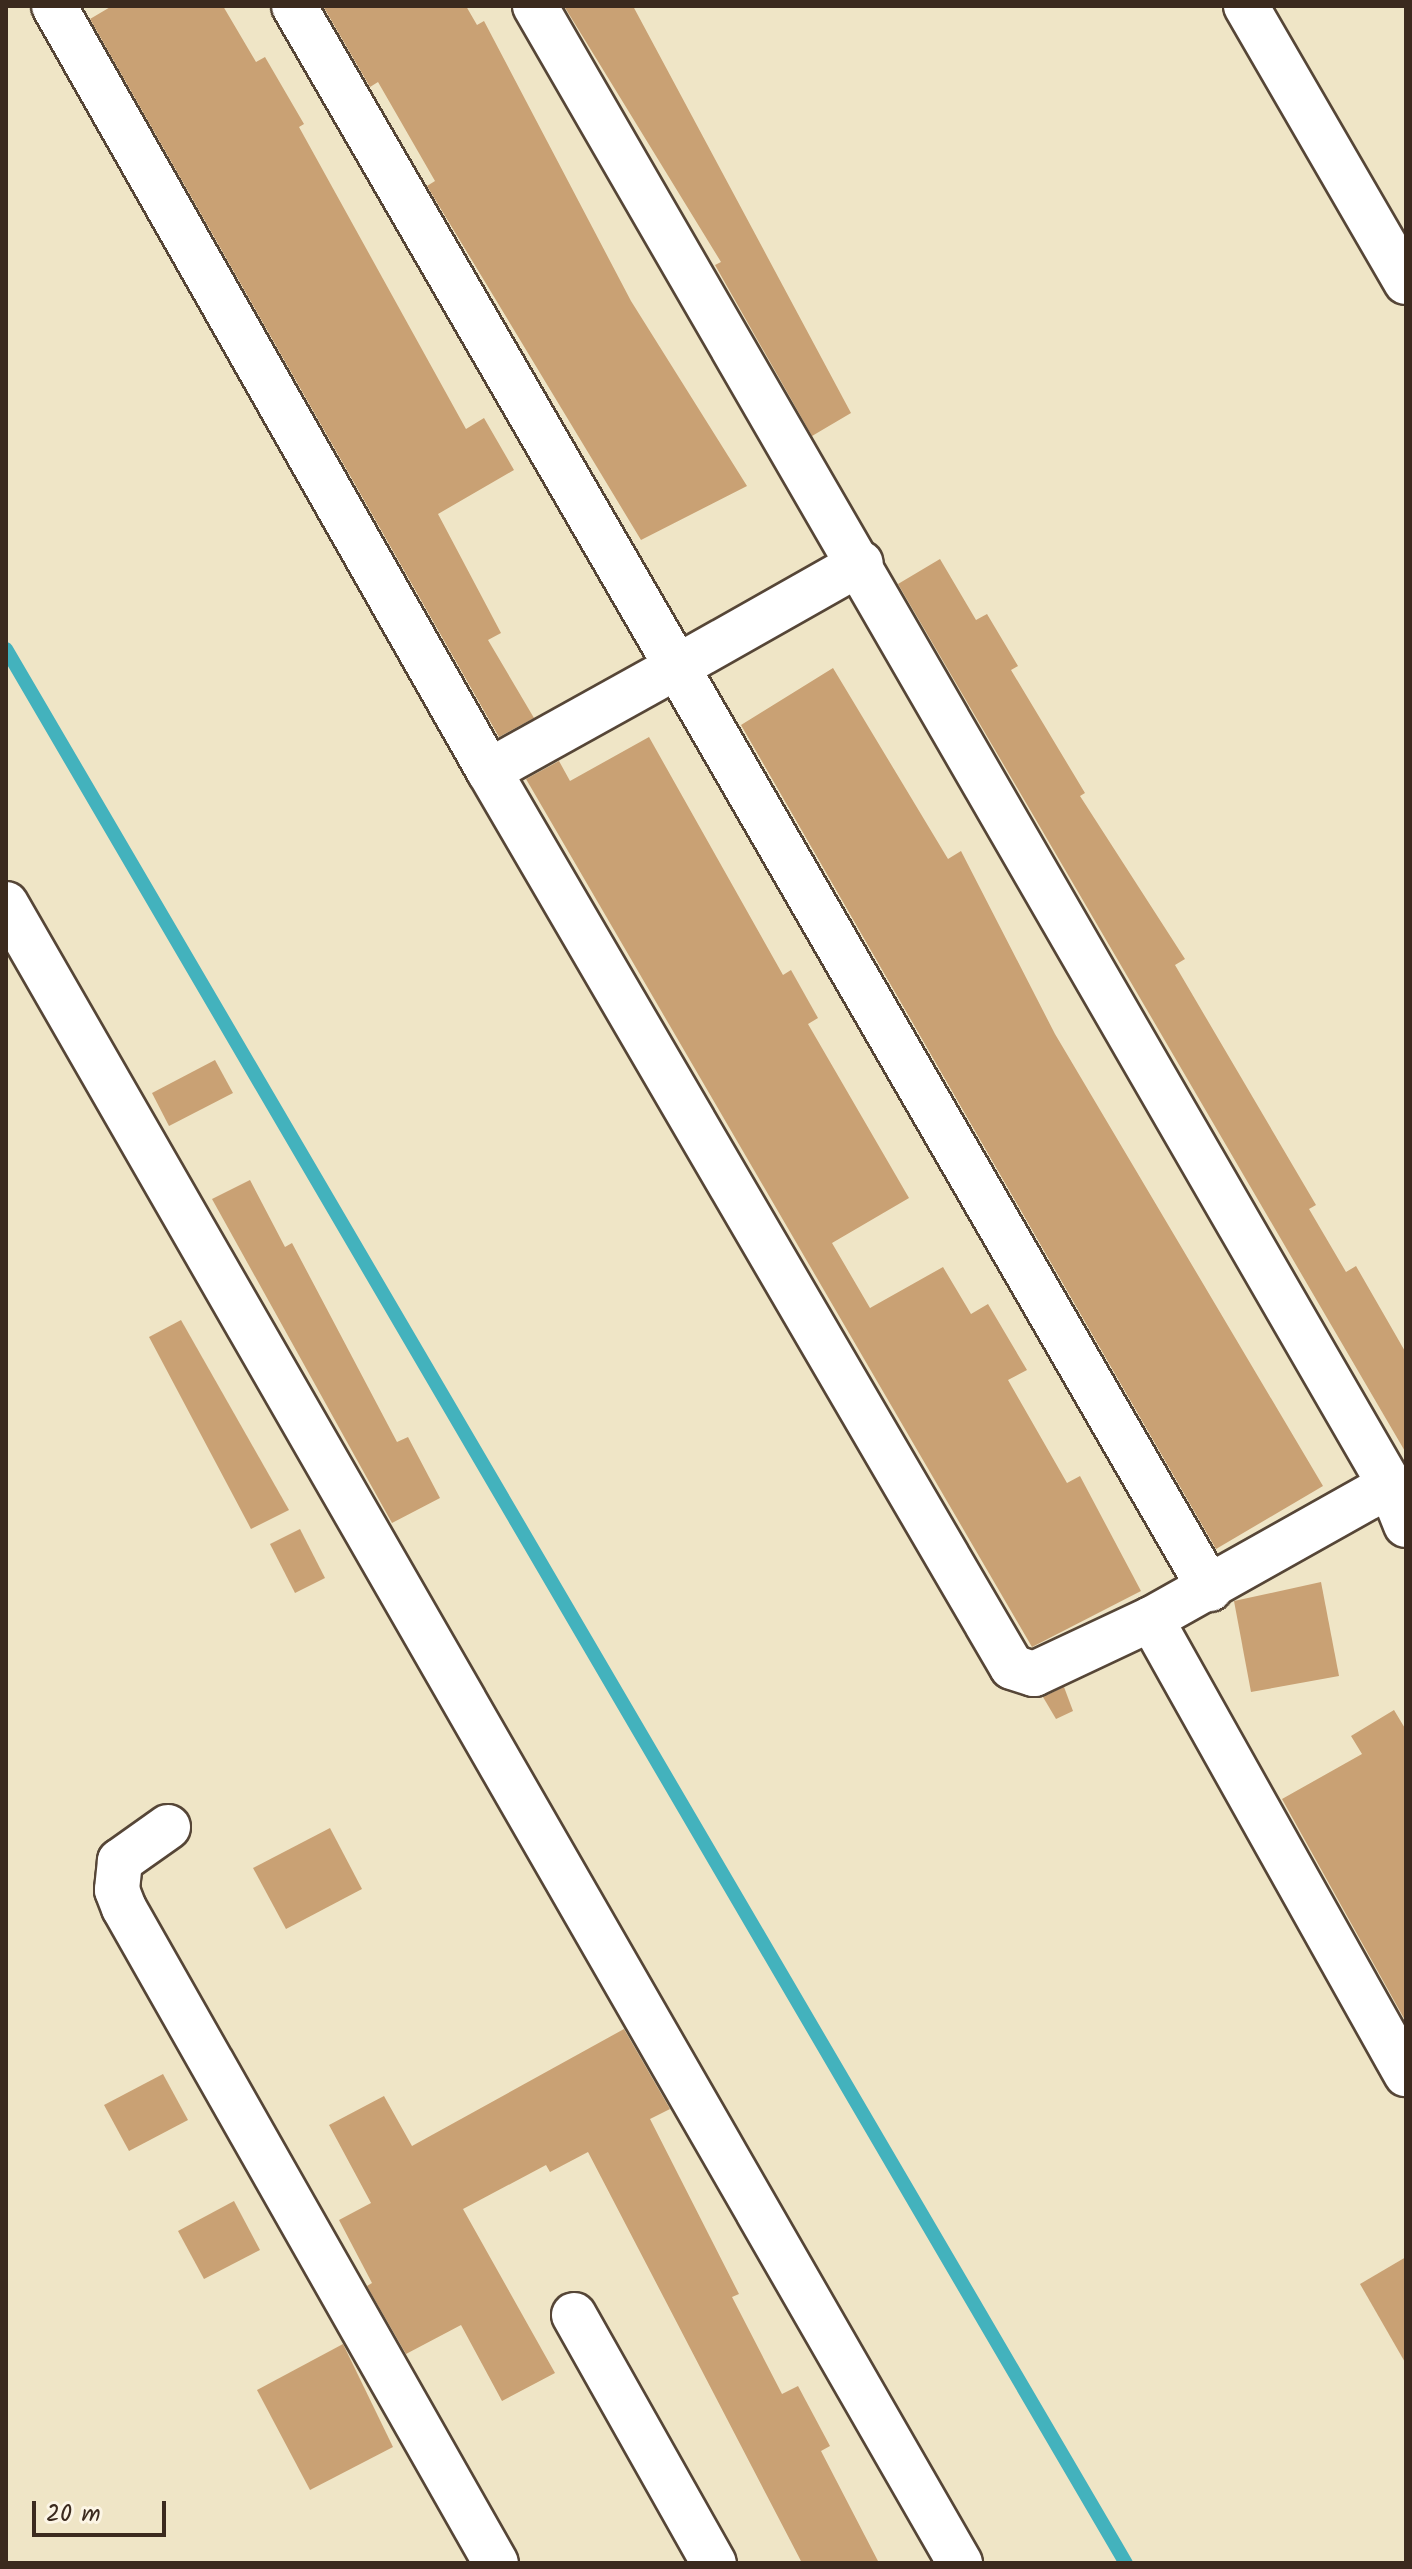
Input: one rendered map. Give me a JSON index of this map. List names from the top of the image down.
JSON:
{
  "scale_bar": "20 m"
}
